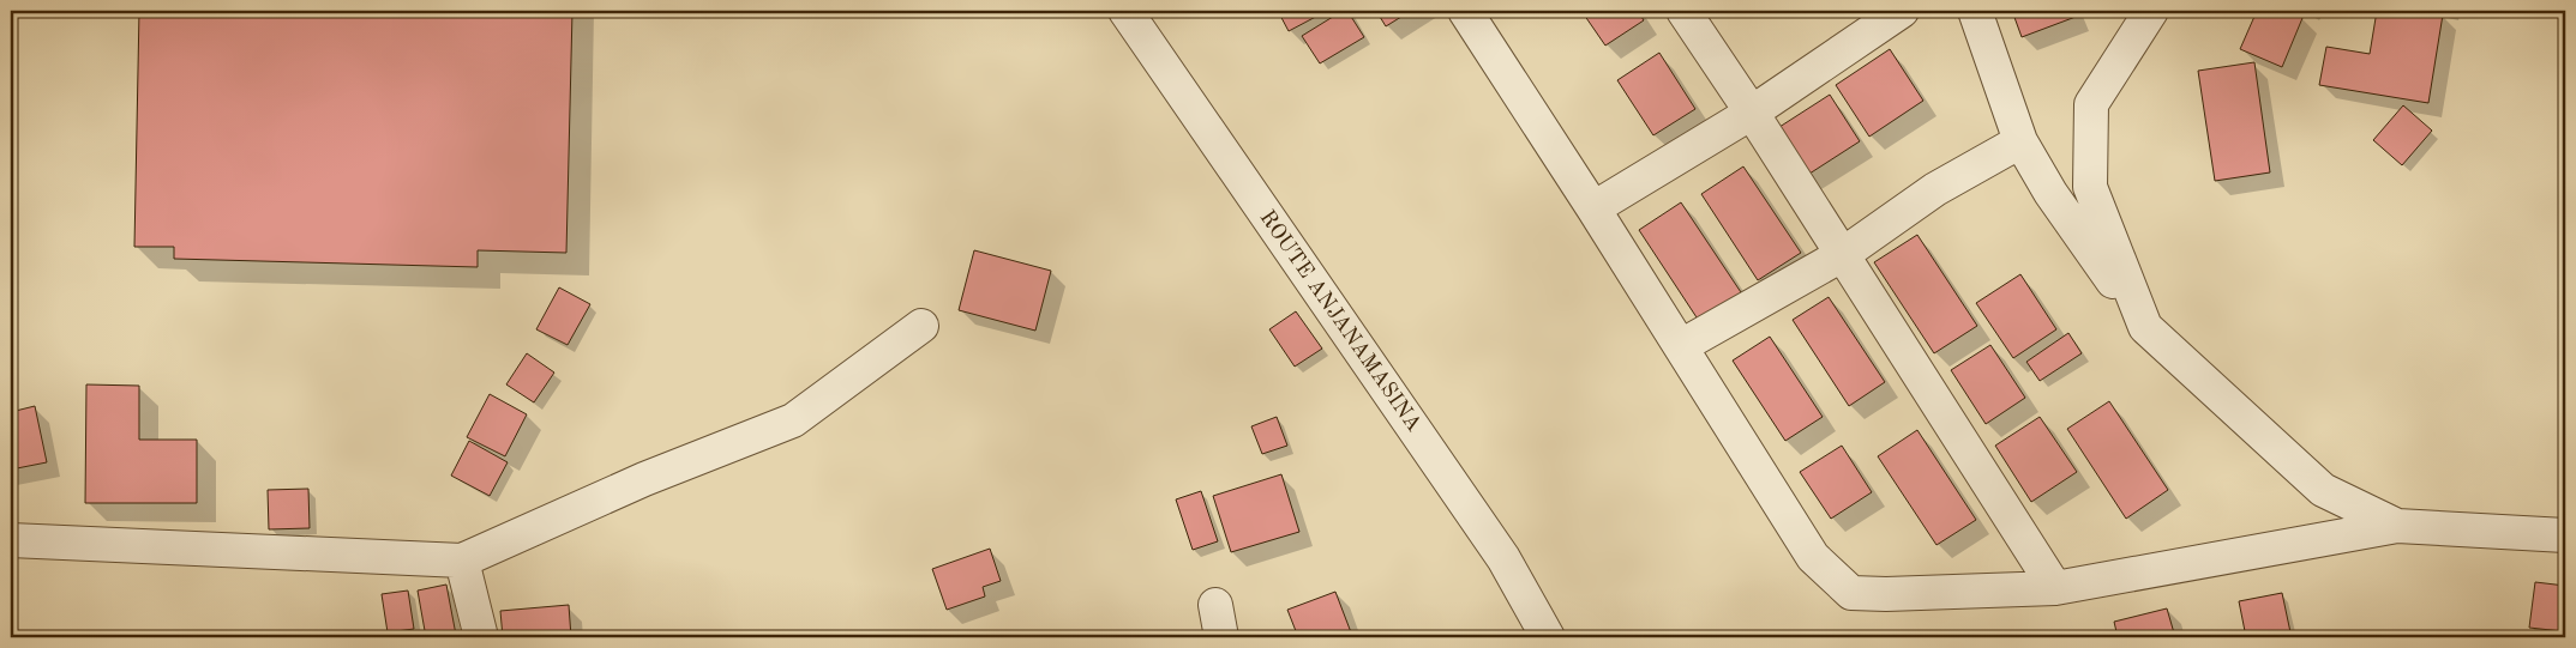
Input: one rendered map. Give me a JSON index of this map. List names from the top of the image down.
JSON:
{
  "streets": {
    "street": ["ROUTE ANJANAMASINA"]
  }
}
